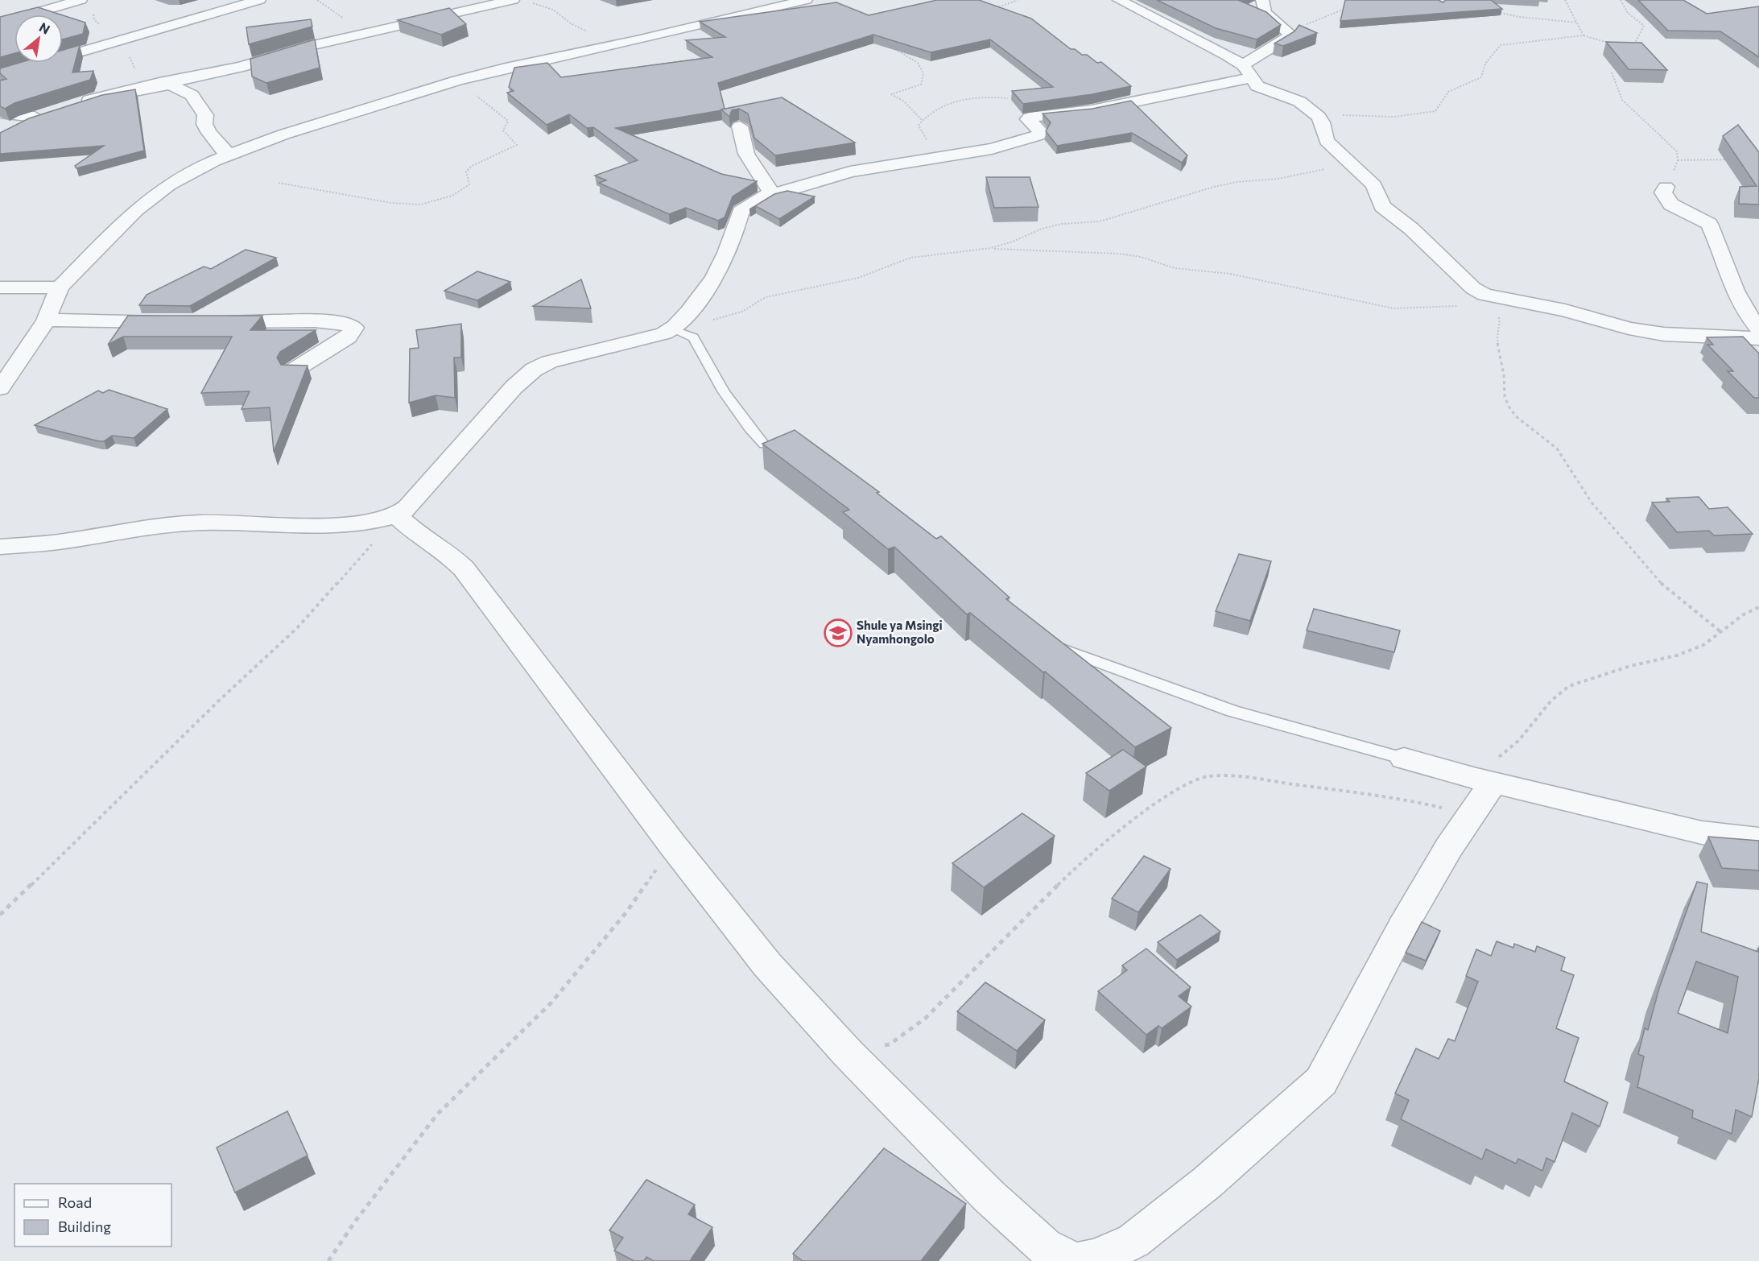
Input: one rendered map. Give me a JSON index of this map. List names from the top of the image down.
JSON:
{
  "places": {
    "school or university": ["Shule ya Msingi Nyamhongolo"]
  },
  "legend": ["Road", "Building"],
  "north": "top right"
}
